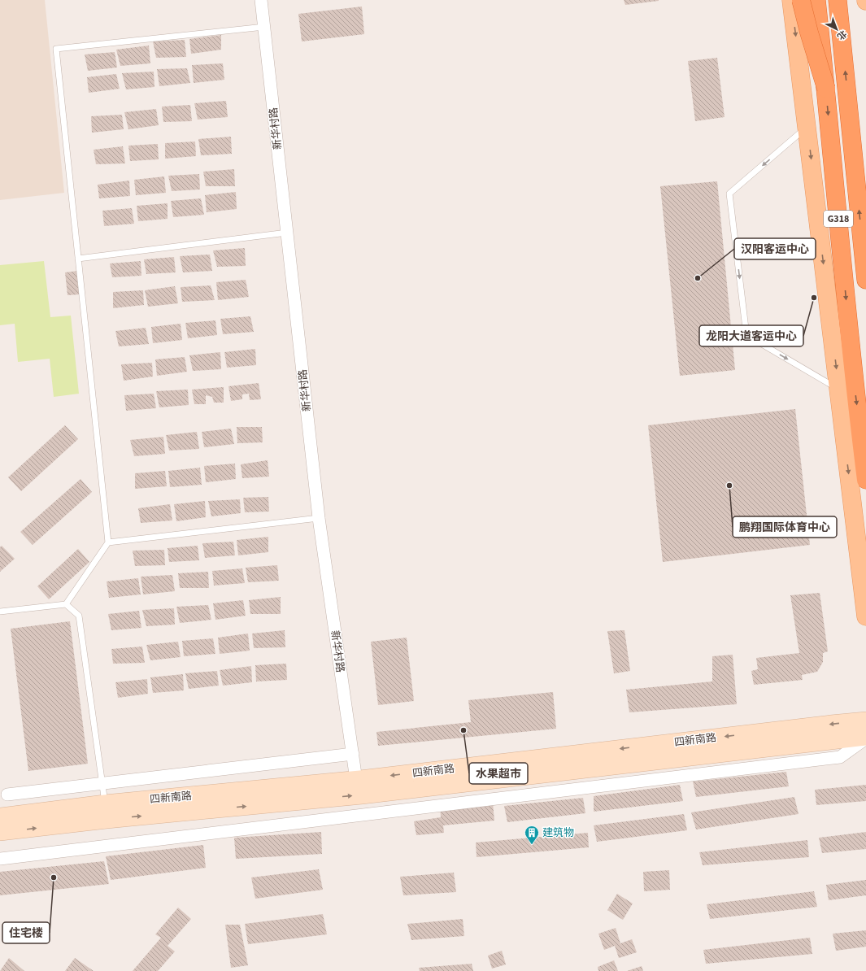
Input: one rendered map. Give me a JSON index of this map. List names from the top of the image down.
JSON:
{
  "streets": {
    "highway": ["G318"],
    "main road": ["四新南路"],
    "street": ["新华村路"]
  },
  "crossings": [
    ["新华村路", "四新南路"]
  ],
  "places": {
    "other": [
      "汉阳客运中心",
      "龙阳大道客运中心",
      "鹏翔国际体育中心",
      "水果超市",
      "住宅楼"
    ],
    "building": ["建筑物"]
  },
  "north": "bottom right"
}
